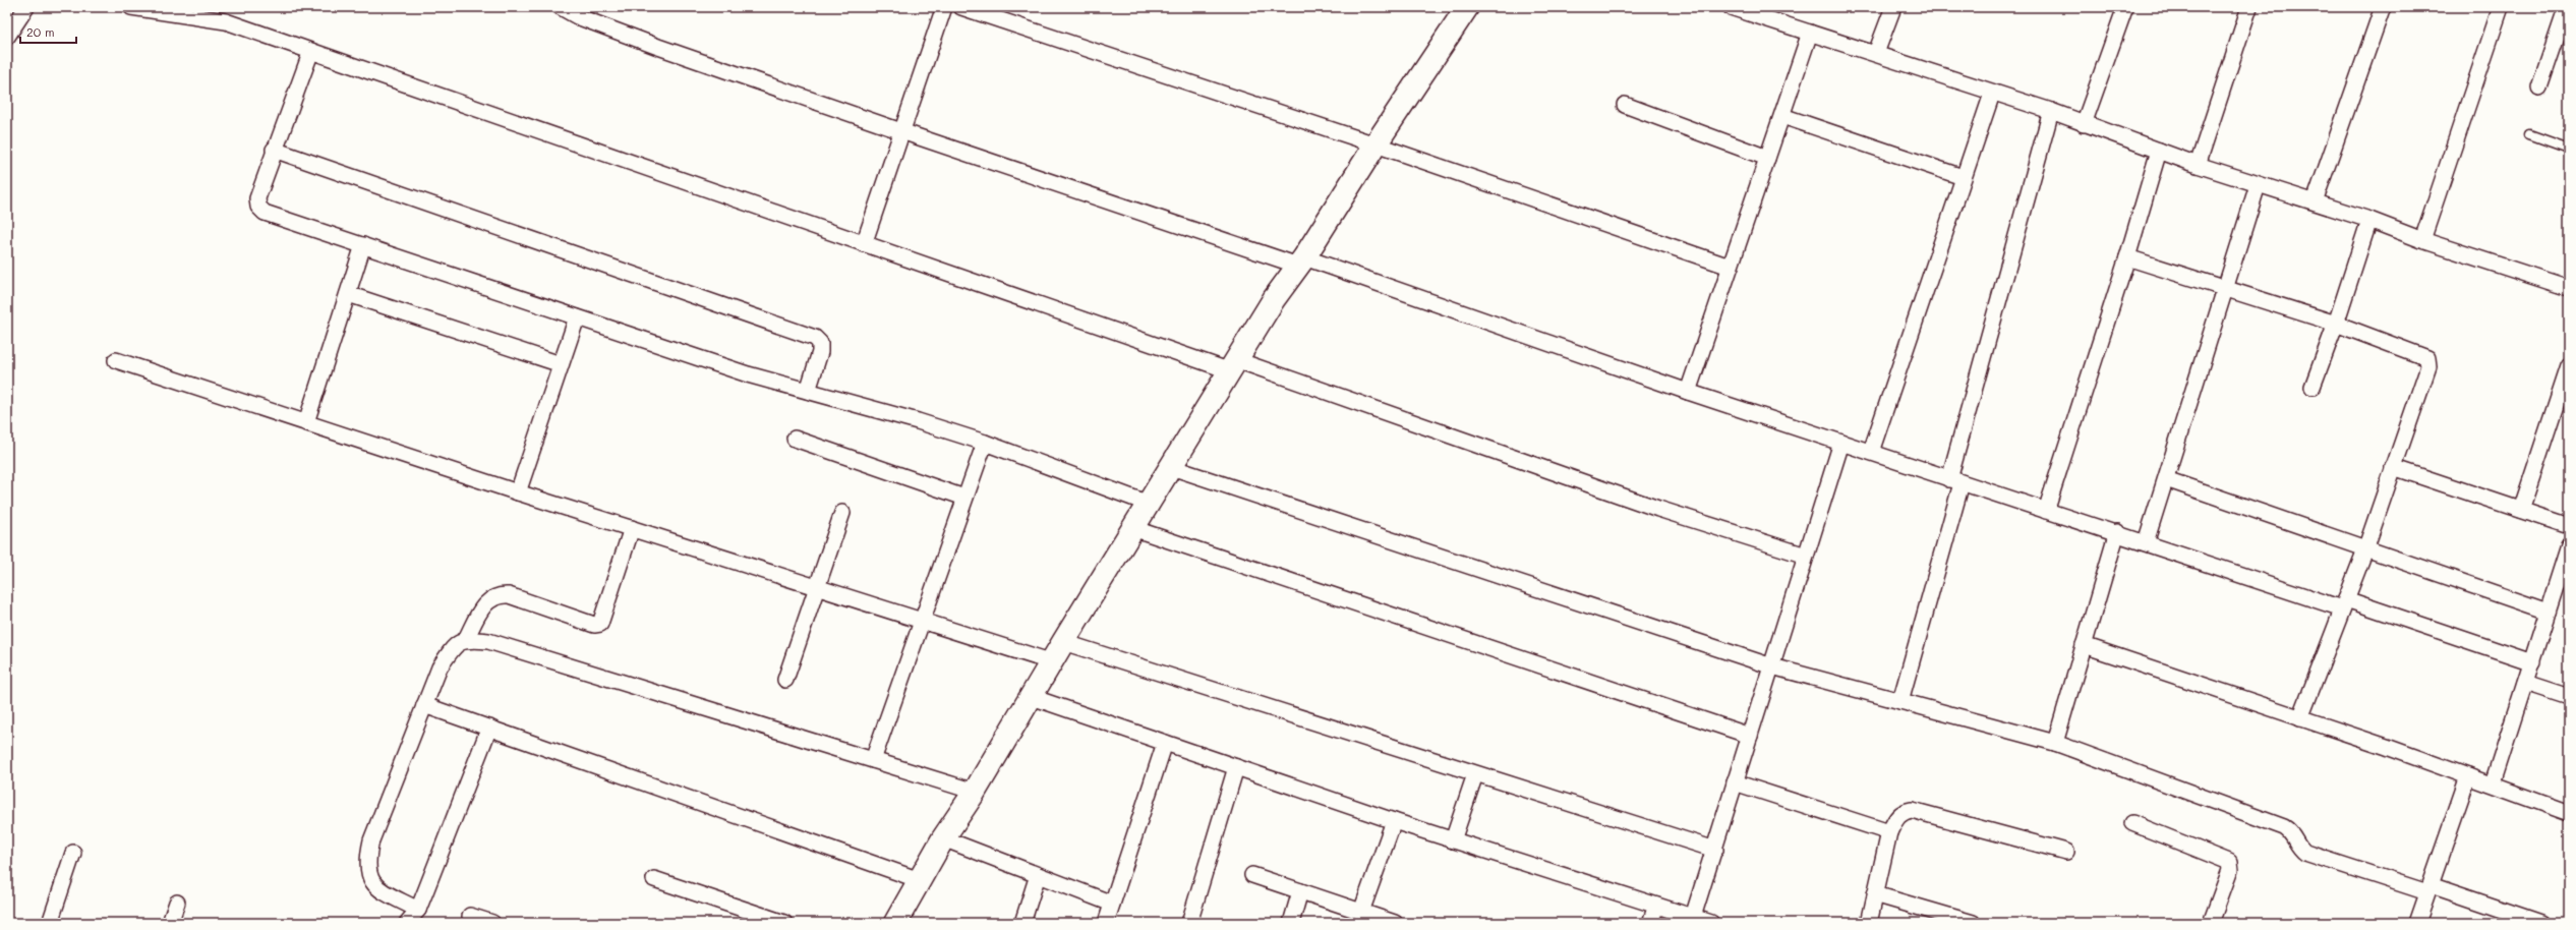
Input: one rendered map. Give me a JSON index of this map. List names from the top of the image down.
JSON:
{
  "scale_bar": "20 m"
}
